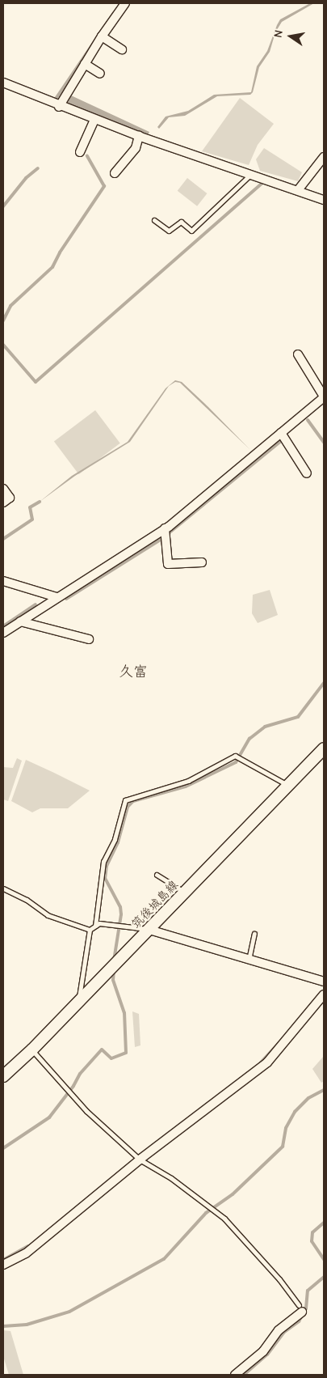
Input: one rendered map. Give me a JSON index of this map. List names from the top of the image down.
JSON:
{
  "streets": {
    "street": ["筑後城島線"]
  },
  "districts": ["久富"],
  "north": "left"
}
